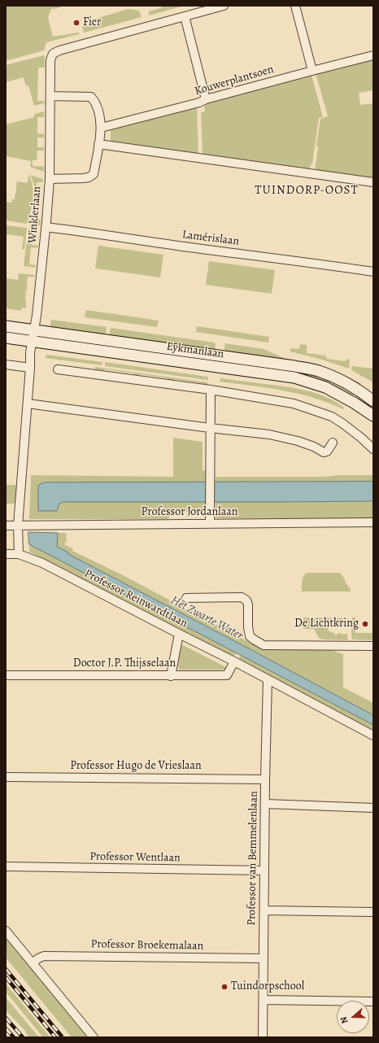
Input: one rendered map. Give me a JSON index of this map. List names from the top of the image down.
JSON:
{
  "streets": {
    "main road": ["Eykmanlaan"],
    "street": [
      "Kouwerplantsoen",
      "Winklerlaan",
      "Lamérislaan",
      "Professor Jordanlaan",
      "Professor Reinwardtlaan",
      "Doctor J.P. Thijsselaan",
      "Professor Hugo de Vrieslaan",
      "Professor Wentlaan",
      "Professor van Bemmelenlaan",
      "Professor Broekemalaan"
    ]
  },
  "crossings": [
    ["Winklerlaan", "Lamérislaan"],
    ["Winklerlaan", "Eykmanlaan"],
    ["Winklerlaan", "Professor Jordanlaan"],
    ["Winklerlaan", "Professor Reinwardtlaan"],
    ["Professor Reinwardtlaan", "Doctor J.P. Thijsselaan"],
    ["Professor Reinwardtlaan", "Professor van Bemmelenlaan"],
    ["Professor Hugo de Vrieslaan", "Professor van Bemmelenlaan"],
    ["Professor Wentlaan", "Professor van Bemmelenlaan"],
    ["Professor van Bemmelenlaan", "Professor Broekemalaan"]
  ],
  "districts": ["TUINDORP-OOST"],
  "water": ["Het Zwarte Water"],
  "places": ["Fier", "De Lichtkring", "Tuindorpschool"],
  "north": "left"
}
